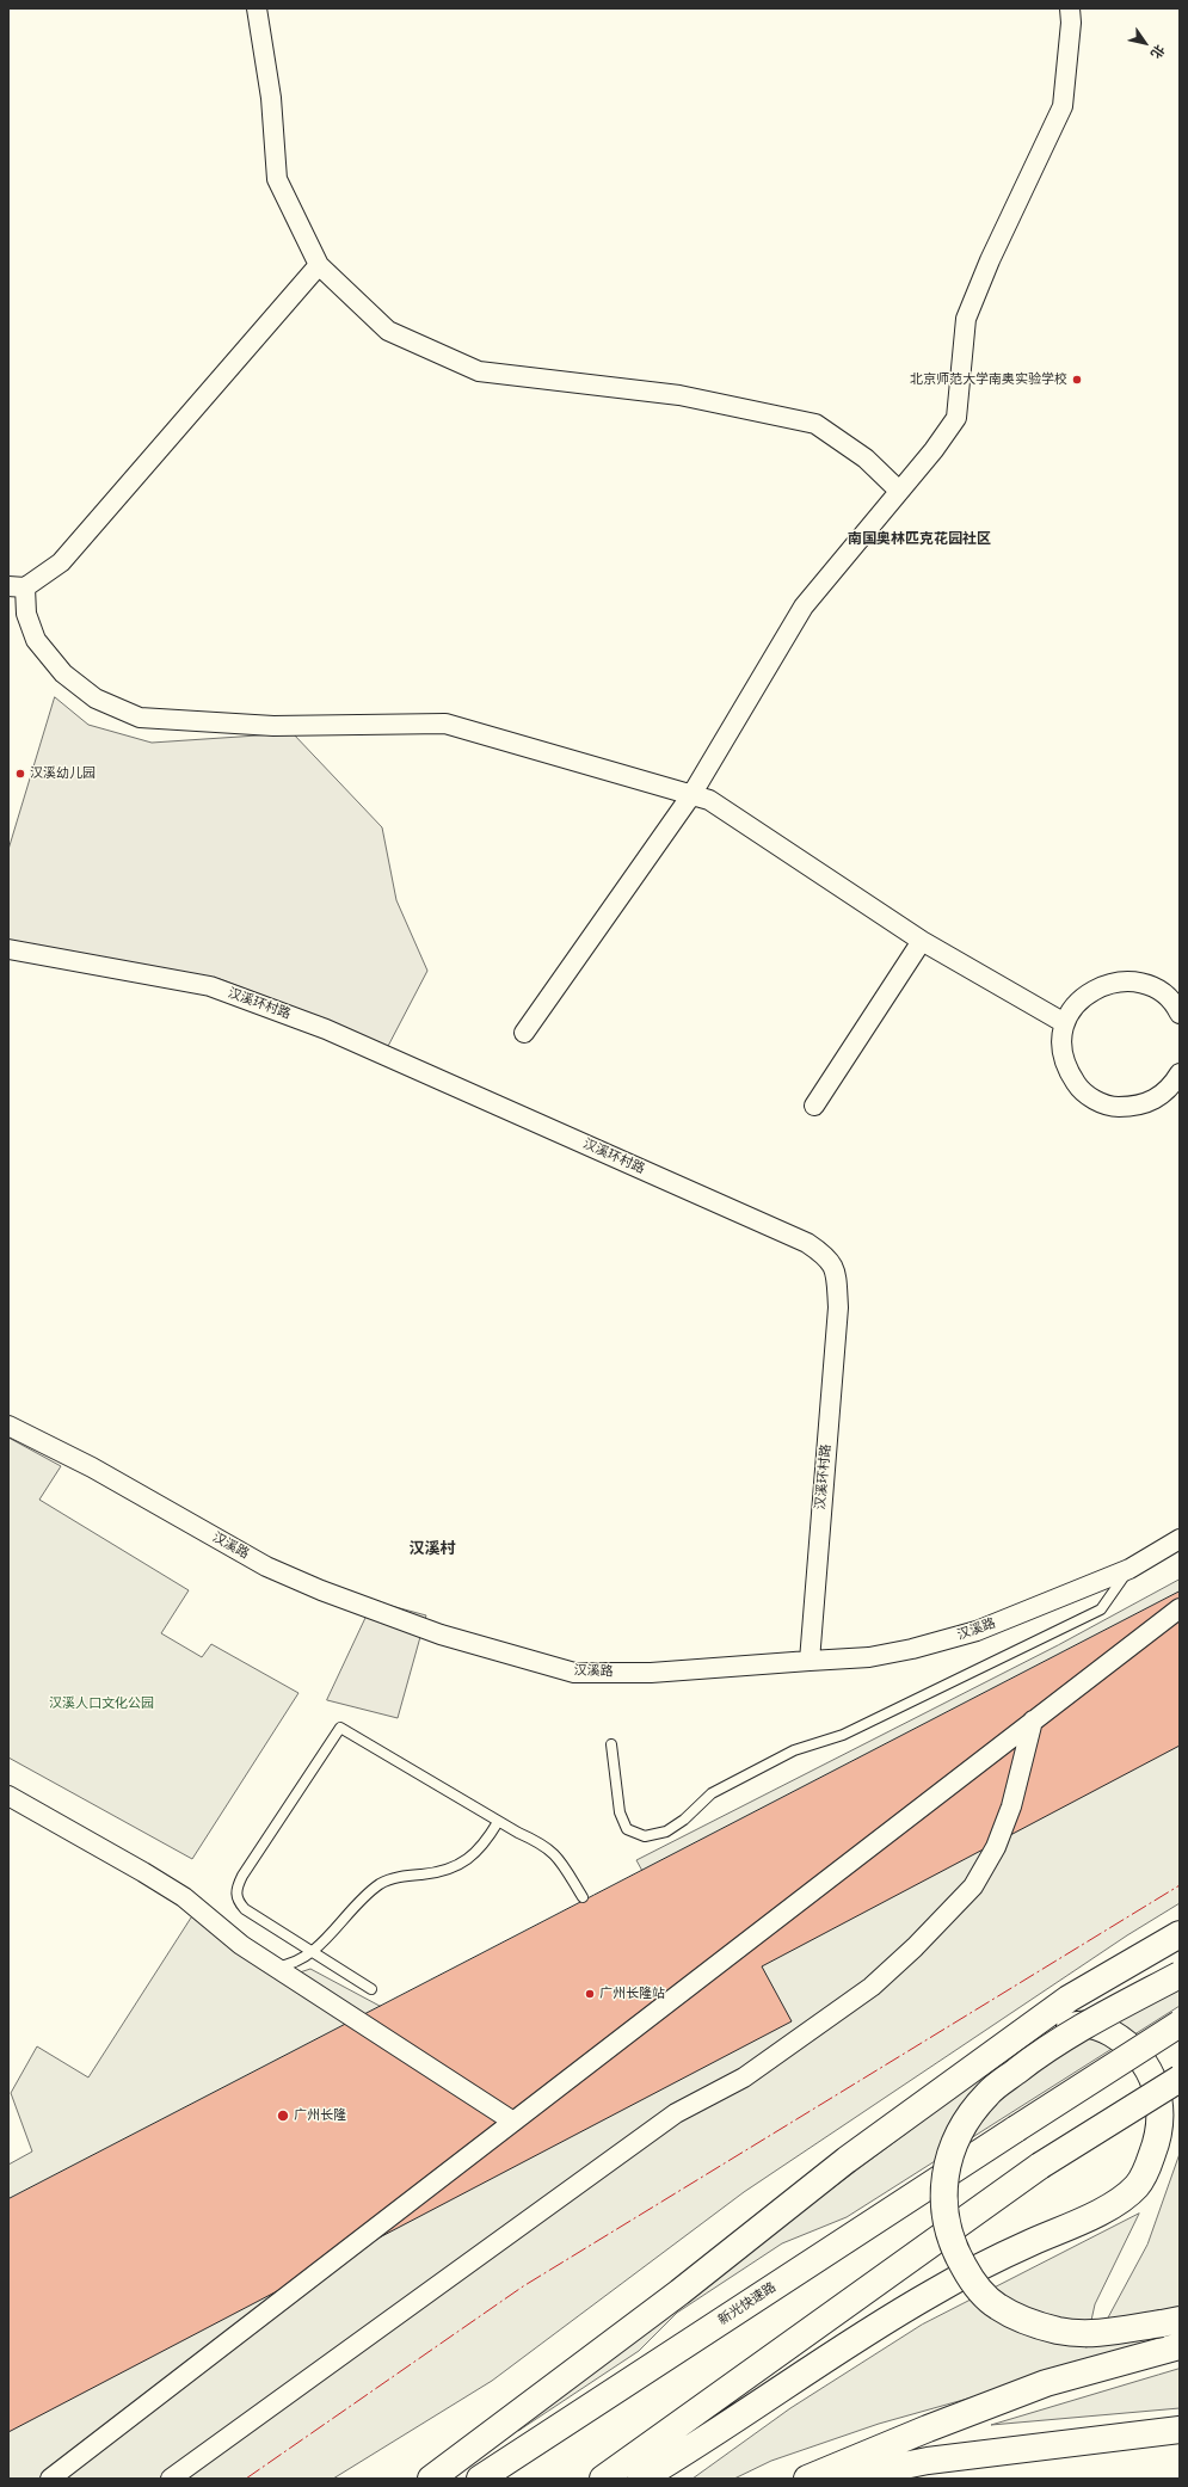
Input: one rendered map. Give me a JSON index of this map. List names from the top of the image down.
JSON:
{
  "streets": {
    "highway": ["新光快速路"],
    "street": ["汉溪环村路", "汉溪路"]
  },
  "crossings": [
    ["汉溪环村路", "汉溪路"]
  ],
  "districts": ["南国奥林匹克花园社区", "汉溪村"],
  "parks": ["汉溪人口文化公园"],
  "places": [
    "北京师范大学南奥实验学校",
    "汉溪幼儿园",
    "广州长隆站",
    "广州长隆"
  ],
  "north": "bottom right"
}
